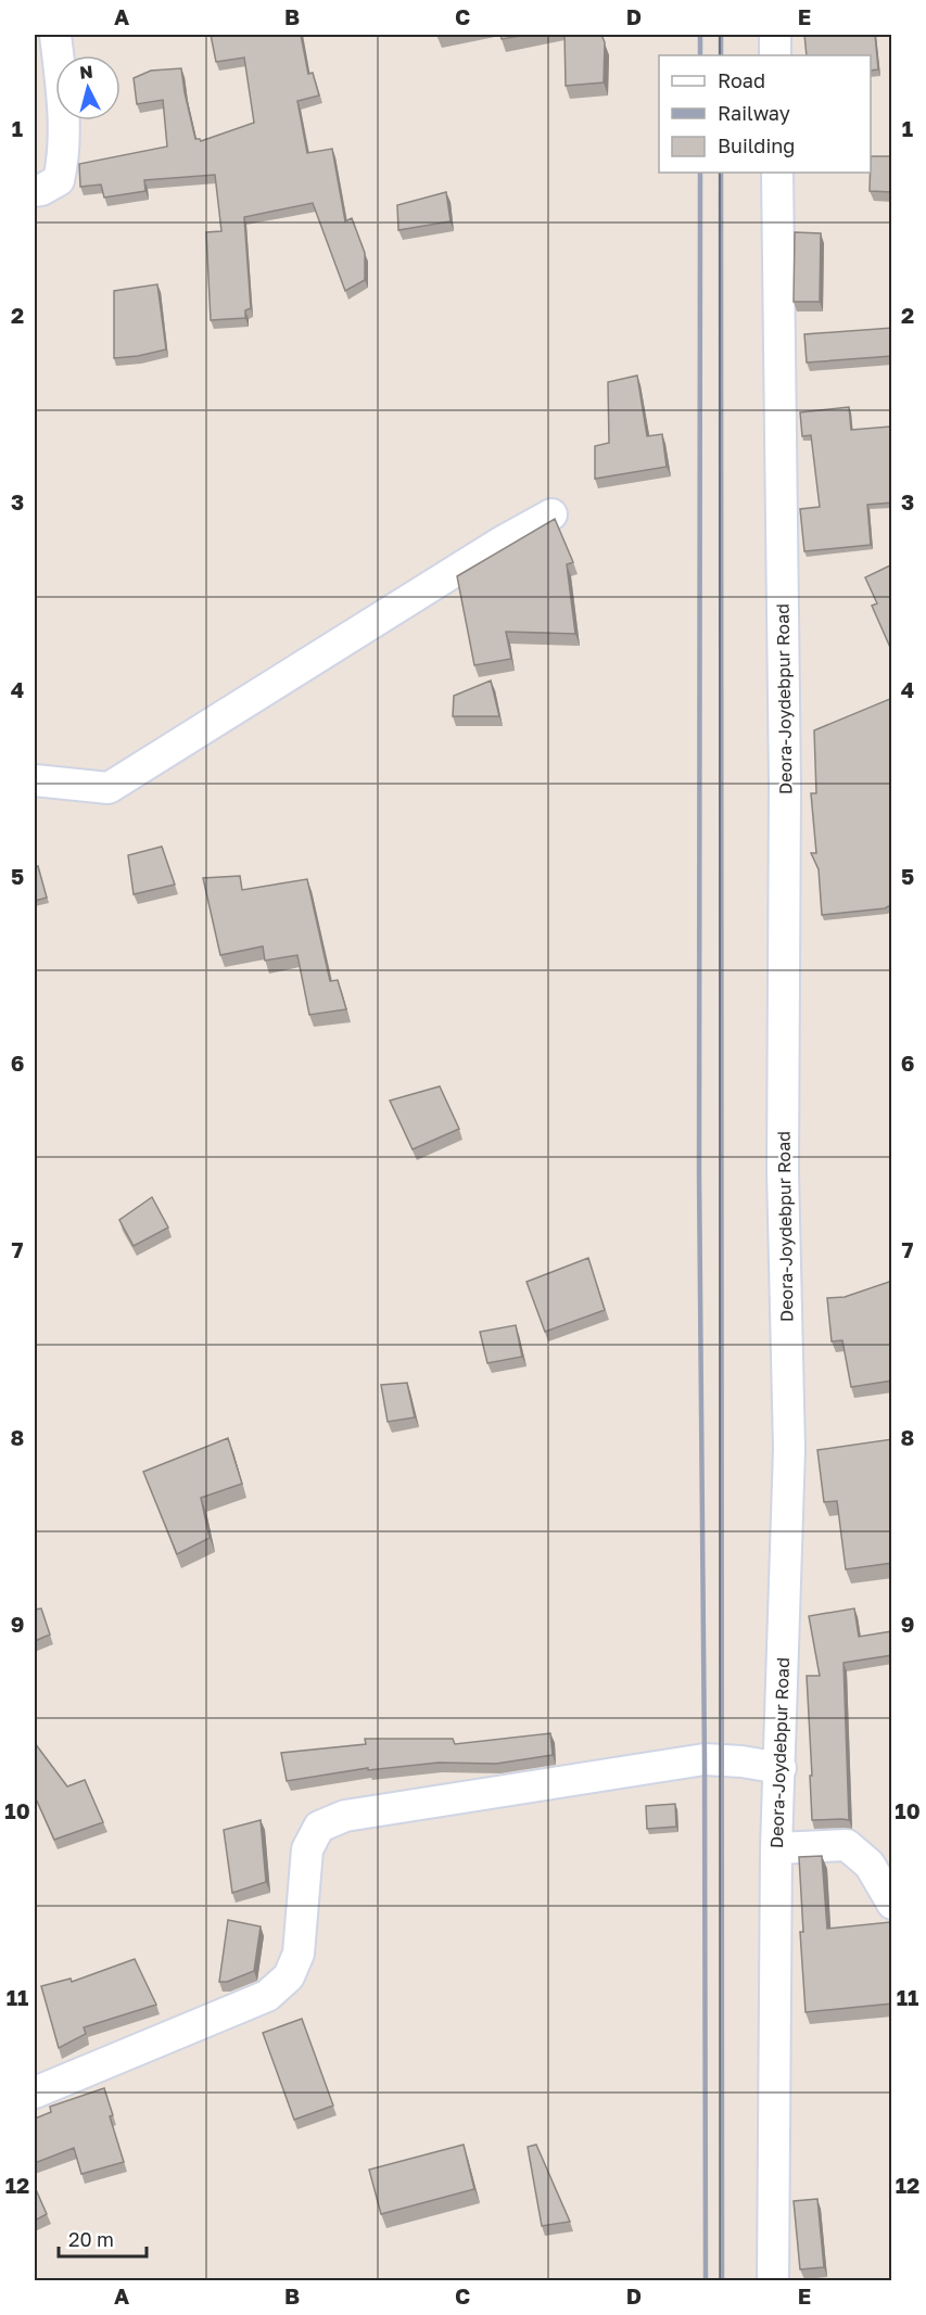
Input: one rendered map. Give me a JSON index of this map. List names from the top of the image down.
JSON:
{
  "streets": {
    "street": ["Deora-Joydebpur Road"]
  },
  "legend": ["Road", "Railway", "Building"],
  "scale_bar": "20 m",
  "north": "top",
  "grid": {
    "columns": [
      "A",
      "B",
      "C",
      "D",
      "E"
    ],
    "rows": [
      "1",
      "2",
      "3",
      "4",
      "5",
      "6",
      "7",
      "8",
      "9",
      "10",
      "11",
      "12"
    ]
  }
}
